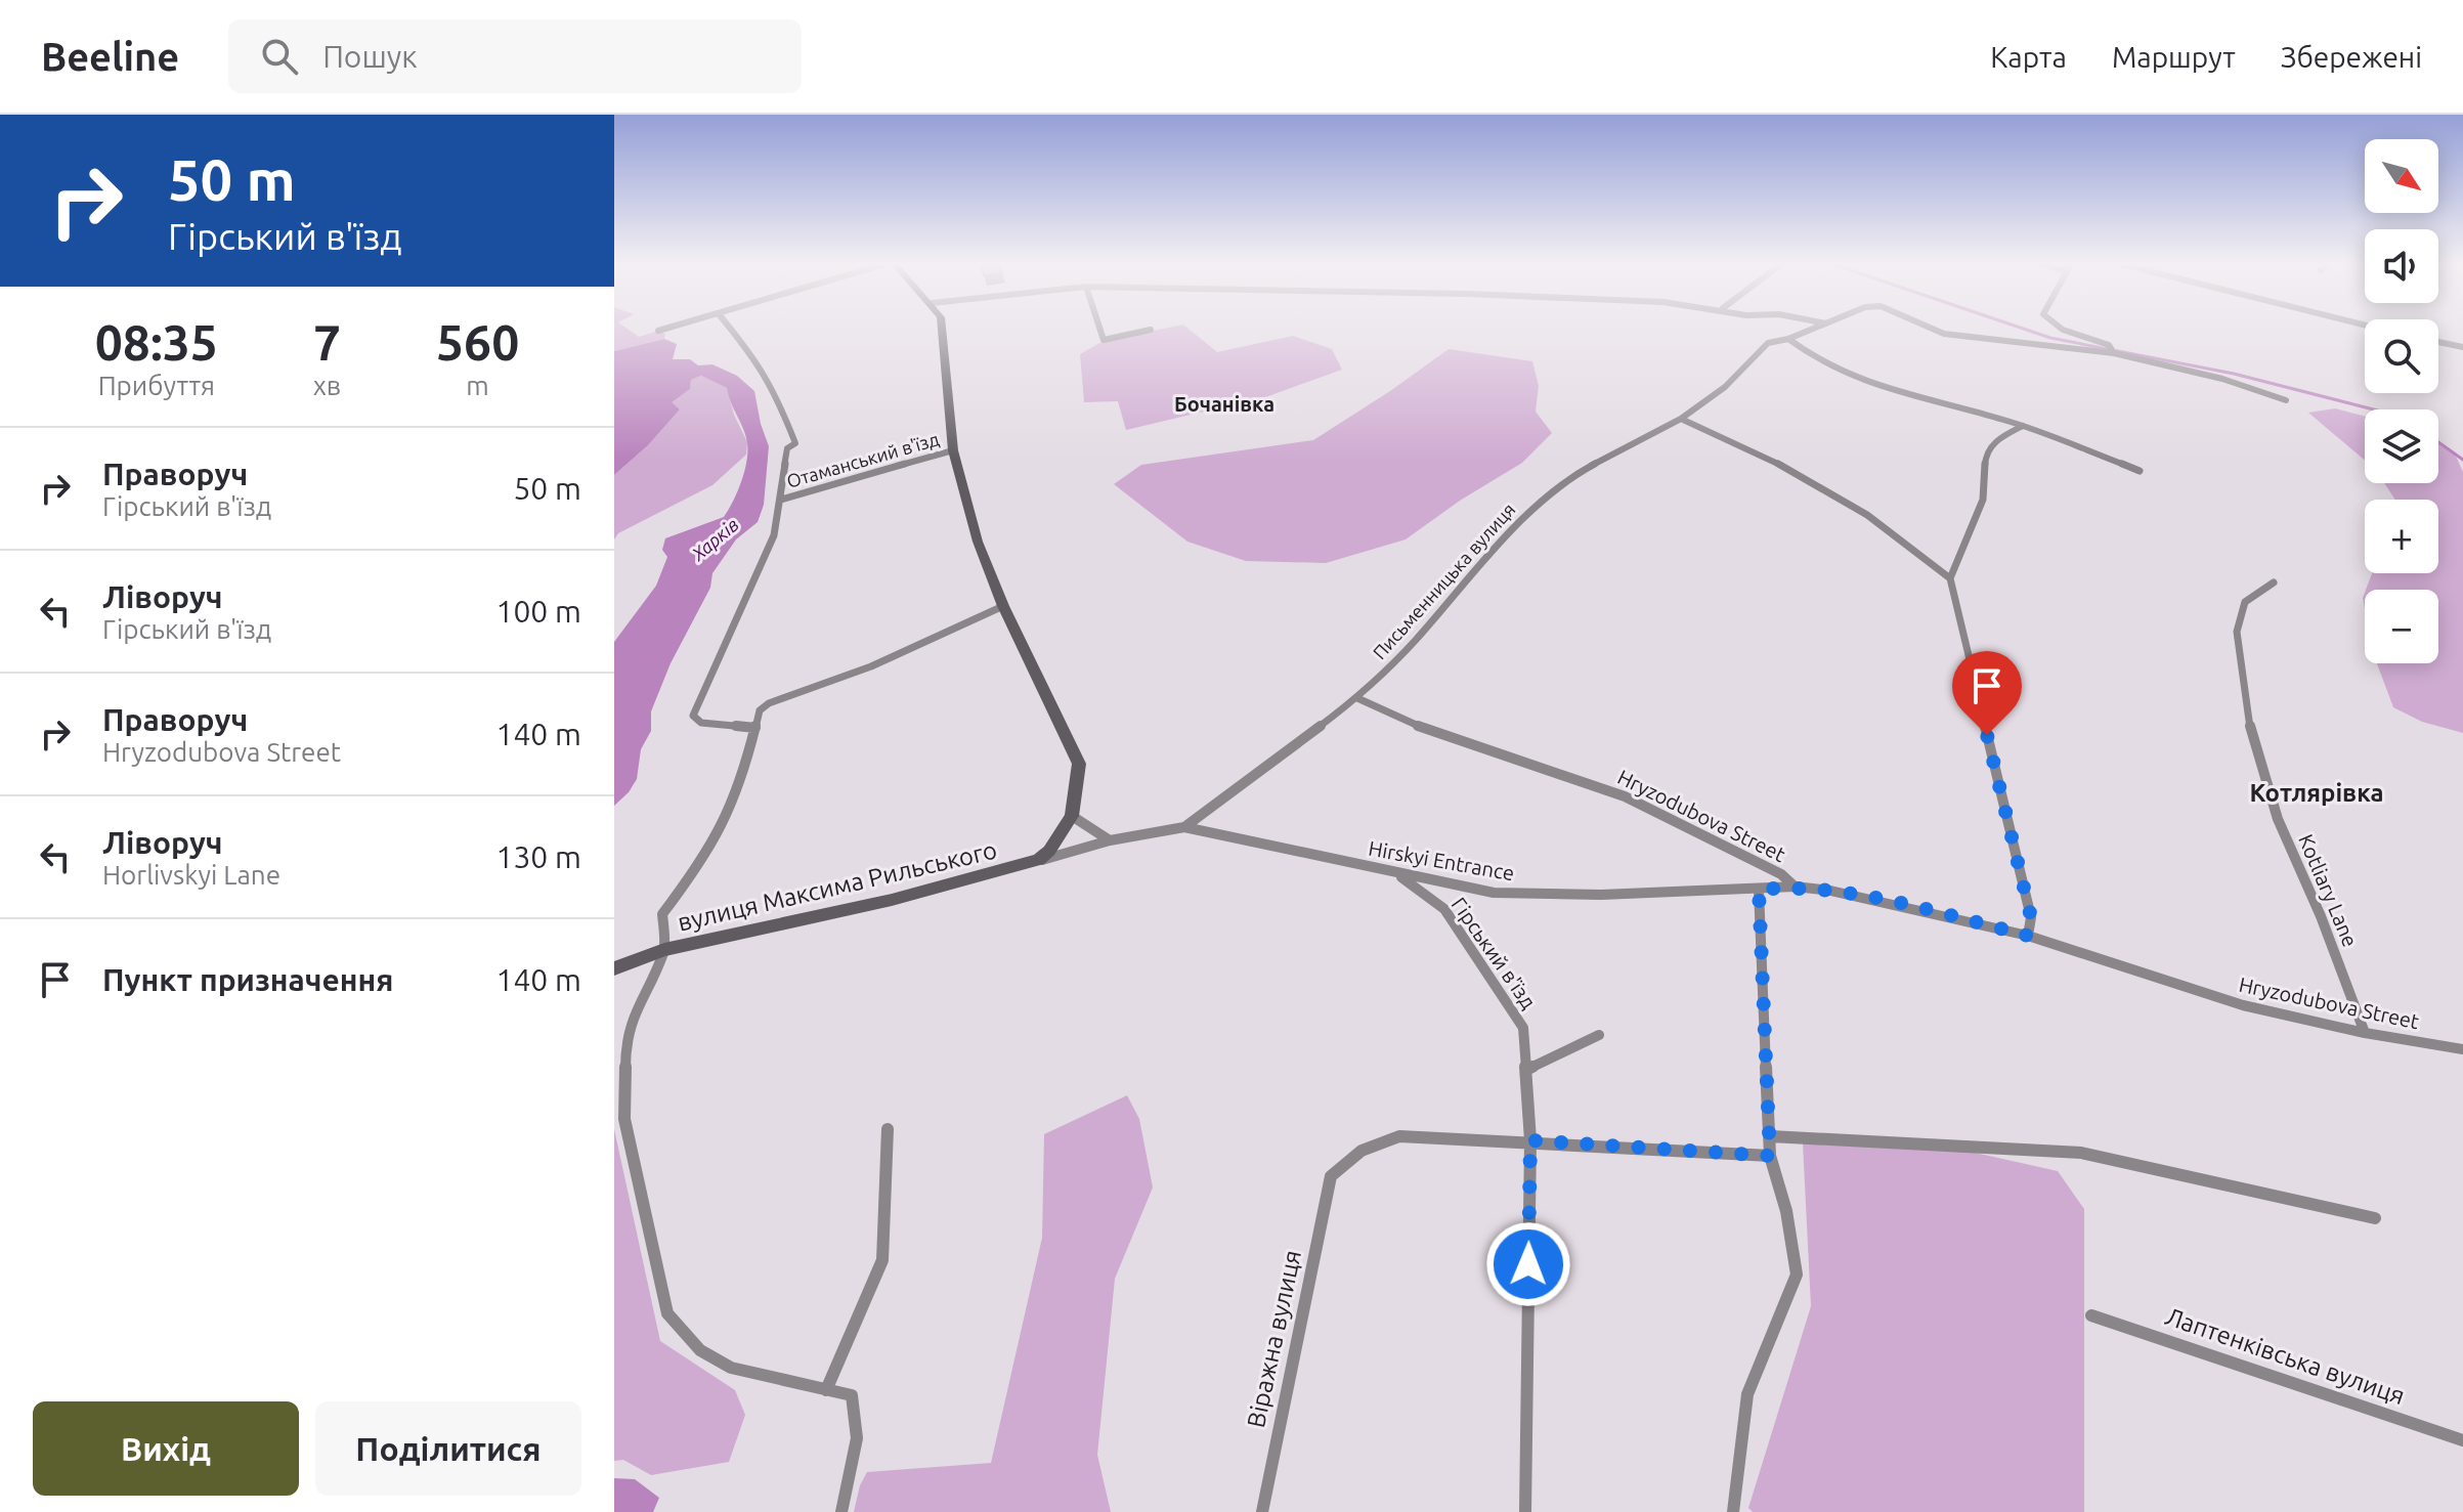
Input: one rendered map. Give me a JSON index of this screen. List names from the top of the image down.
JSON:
{
  "streets": {
    "main road": ["вулиця Максима Рильського"],
    "street": [
      "Отаманський в'їзд",
      "Письменницька вулиця",
      "Hryzodubova Street",
      "Hirskyi Entrance",
      "Kotliary Lane",
      "Гірський в'їзд",
      "Віражна вулиця",
      "Лаптенківська вулиця"
    ]
  },
  "crossings": [
    ["Письменницька вулиця", "Hryzodubova Street"],
    ["Письменницька вулиця", "Hirskyi Entrance"],
    ["Письменницька вулиця", "вулиця Максима Рильського"],
    ["Hryzodubova Street", "Hirskyi Entrance"],
    ["Hryzodubova Street", "Kotliary Lane"],
    ["Hirskyi Entrance", "вулиця Максима Рильського"],
    ["Hirskyi Entrance", "Гірський в'їзд"],
    ["Гірський в'їзд", "Віражна вулиця"]
  ],
  "districts": ["Бочанівка", "Котлярівка"],
  "water": ["Харків"],
  "north": "bottom right",
  "page": {
    "header": "Beeline",
    "search": "Пошук",
    "nav": ["Карта", "Маршрут", "Збережені"],
    "turn": ["50 m", "Гірський в'їзд"],
    "map_buttons": ["+", "−"],
    "eta": [
      "08:35",
      "Прибуття",
      "7",
      "хв",
      "560",
      "m"
    ],
    "list": [
      {
        "name": "Праворуч",
        "note": "Гірський в'їзд",
        "value": "50 m"
      },
      {
        "name": "Ліворуч",
        "note": "Гірський в'їзд",
        "value": "100 m"
      },
      {
        "name": "Праворуч",
        "note": "Hryzodubova Street",
        "value": "140 m"
      },
      {
        "name": "Ліворуч",
        "note": "Horlivskyi Lane",
        "value": "130 m"
      },
      {
        "name": "Пункт призначення",
        "value": "140 m"
      }
    ],
    "buttons": ["Вихід", "Поділитися"]
  }
}
